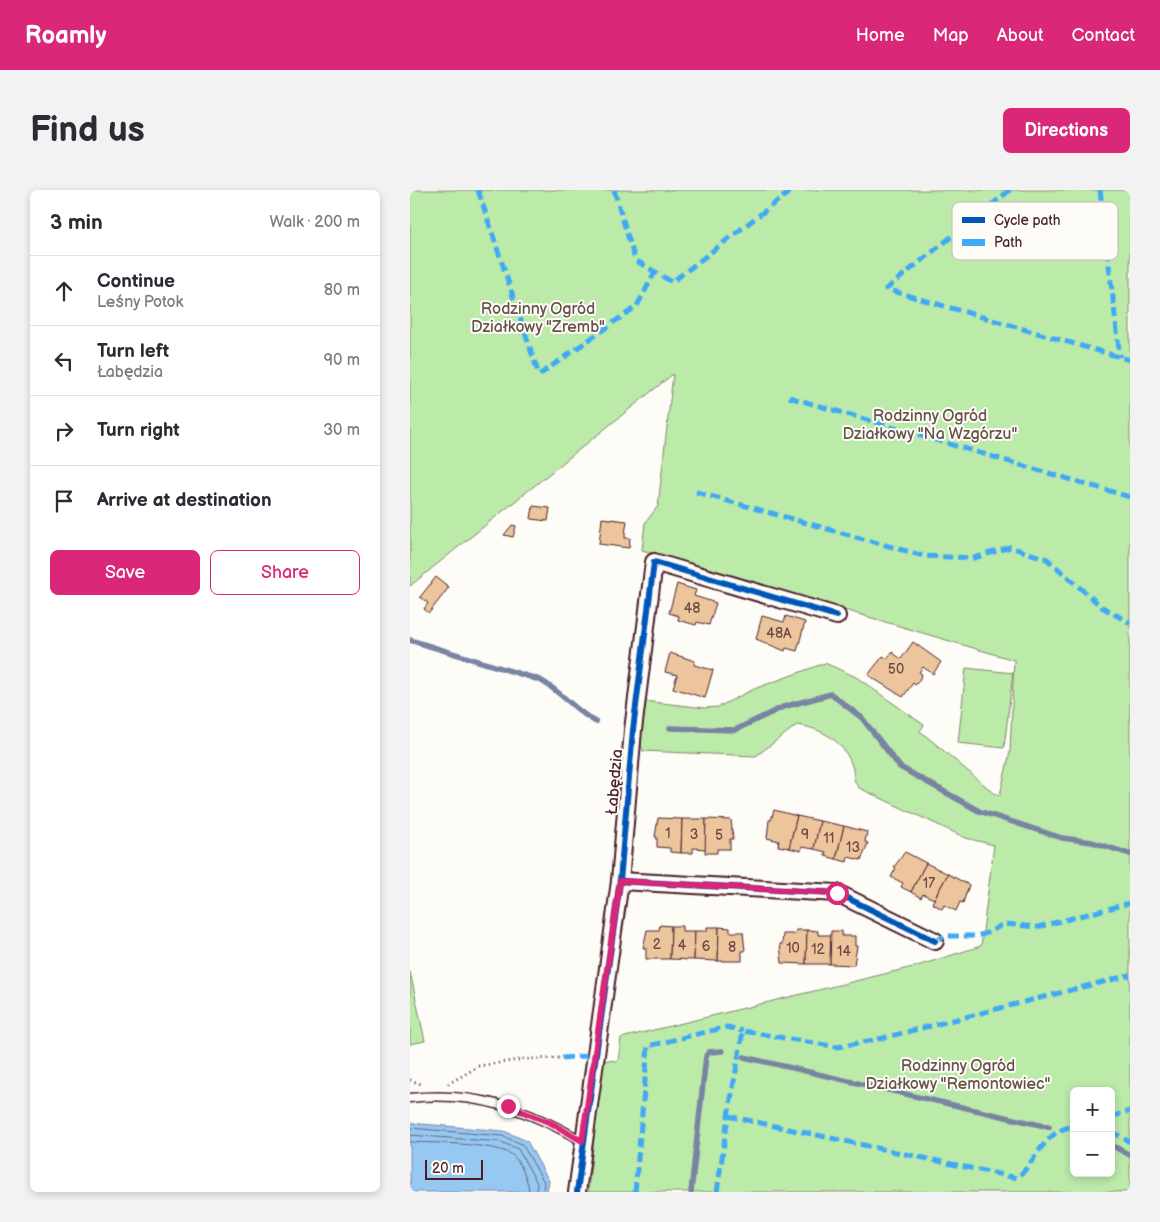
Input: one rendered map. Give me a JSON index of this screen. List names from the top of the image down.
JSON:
{
  "streets": {
    "street": ["Łabędzia"]
  },
  "parks": ["Rodzinny Ogród Działkowy \"Zremb\"", "Rodzinny Ogród Działkowy \"Na Wzgórzu\"", "Rodzinny Ogród Działkowy \"Remontowiec\""],
  "house_numbers": [
    "48",
    "48A",
    "50",
    "1",
    "3",
    "9",
    "5",
    "11",
    "13",
    "17",
    "2",
    "4",
    "6",
    "8",
    "10",
    "12",
    "14"
  ],
  "legend": ["Cycle path", "Path"],
  "scale_bar": "20 m",
  "page": {
    "header": "Roamly",
    "nav": [
      "Home",
      "Map",
      "About",
      "Contact"
    ],
    "buttons": [
      "Directions",
      ["Save", "Share"]
    ],
    "title": "Find us",
    "heading": ["3 min", "Walk · 200 m"],
    "list": [
      ["Continue", "Leśny Potok", "80 m"],
      ["Turn left", "Łabędzia", "90 m"],
      ["Turn right", "30 m"],
      "Arrive at destination"
    ],
    "map_buttons": ["+", "−"],
    "scale": "20 m"
  }
}
